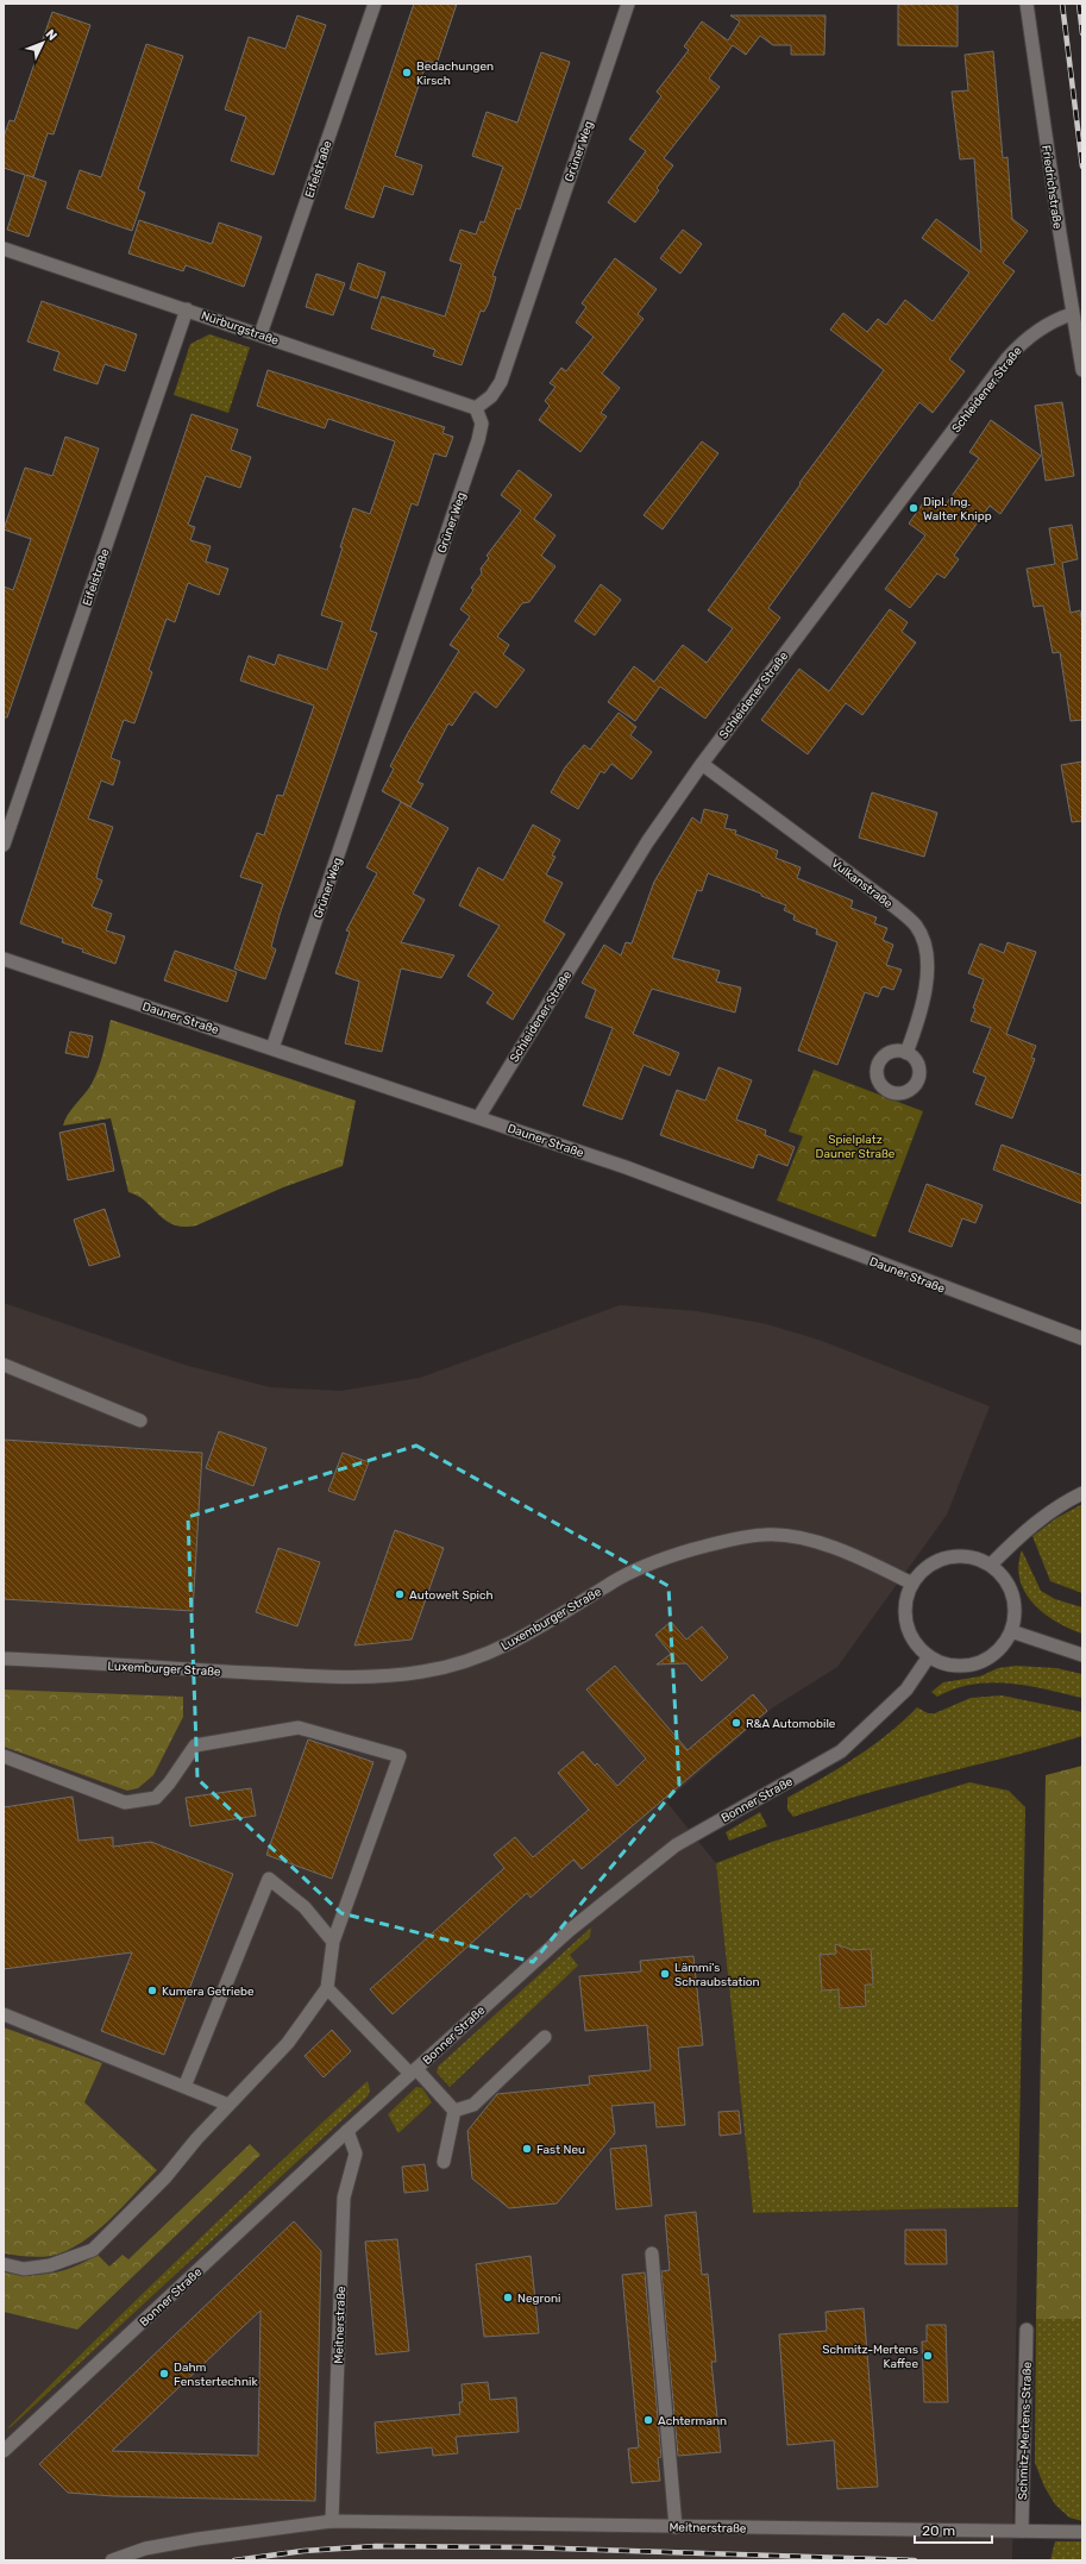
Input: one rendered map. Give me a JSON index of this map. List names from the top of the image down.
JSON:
{
  "streets": {
    "street": [
      "Grüner Weg",
      "Eifelstraße",
      "Friedrichstraße",
      "Nürburgstraße",
      "Schleidener Straße",
      "Vulkanstraße",
      "Dauner Straße",
      "Luxemburger Straße",
      "Bonner Straße",
      "Meitnerstraße",
      "Schmitz-Mertens-Straße"
    ]
  },
  "crossings": [
    ["Grüner Weg", "Nürburgstraße"],
    ["Grüner Weg", "Dauner Straße"],
    ["Eifelstraße", "Nürburgstraße"],
    ["Friedrichstraße", "Schleidener Straße"],
    ["Schleidener Straße", "Vulkanstraße"],
    ["Schleidener Straße", "Dauner Straße"],
    ["Luxemburger Straße", "Bonner Straße"],
    ["Bonner Straße", "Meitnerstraße"],
    ["Meitnerstraße", "Schmitz-Mertens-Straße"]
  ],
  "parks": ["Spielplatz Dauner Straße"],
  "places": [
    "Bedachungen Kirsch",
    "Dipl. Ing. Walter Knipp",
    "Autowelt Spich",
    "R&A Automobile",
    "Lämmi's Schraubstation",
    "Kumera Getriebe",
    "Fast Neu",
    "Negroni",
    "Schmitz-Mertens Kaffee",
    "Dahm Fenstertechnik",
    "Achtermann"
  ],
  "scale_bar": "20 m",
  "north": "top right"
}
